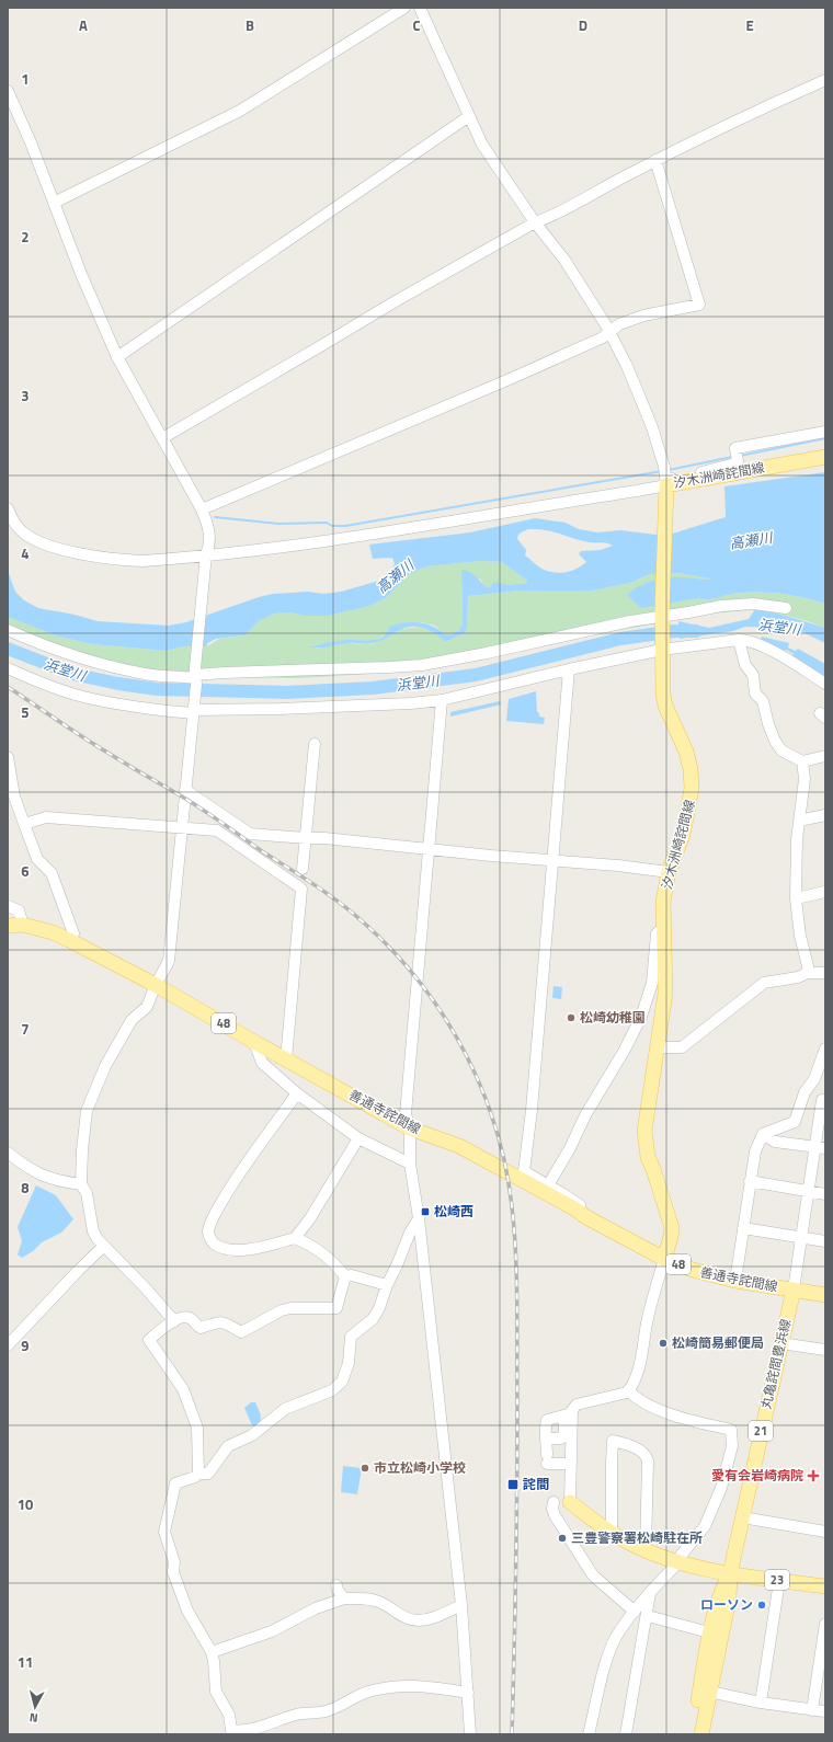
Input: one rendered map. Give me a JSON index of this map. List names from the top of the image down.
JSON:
{
  "streets": {
    "main road": [
      "汐木洲崎詫間線",
      "48",
      "善通寺詫間線",
      "丸亀詫間豊浜線",
      "21",
      "23"
    ]
  },
  "crossings": [
    ["汐木洲崎詫間線", "善通寺詫間線"],
    ["善通寺詫間線", "丸亀詫間豊浜線"],
    ["丸亀詫間豊浜線", "23"]
  ],
  "water": ["高瀬川", "浜堂川"],
  "places": {
    "other": [
      "松崎幼稚園",
      "松崎簡易郵便局",
      "市立松崎小学校",
      "三豊警察署松崎駐在所",
      "ローソン"
    ],
    "transit": ["松崎西", "詫間"],
    "health": ["愛有会岩崎病院"]
  },
  "north": "bottom",
  "grid": {
    "columns": [
      "A",
      "B",
      "C",
      "D",
      "E"
    ],
    "rows": [
      "1",
      "2",
      "3",
      "4",
      "5",
      "6",
      "7",
      "8",
      "9",
      "10",
      "11"
    ]
  }
}
